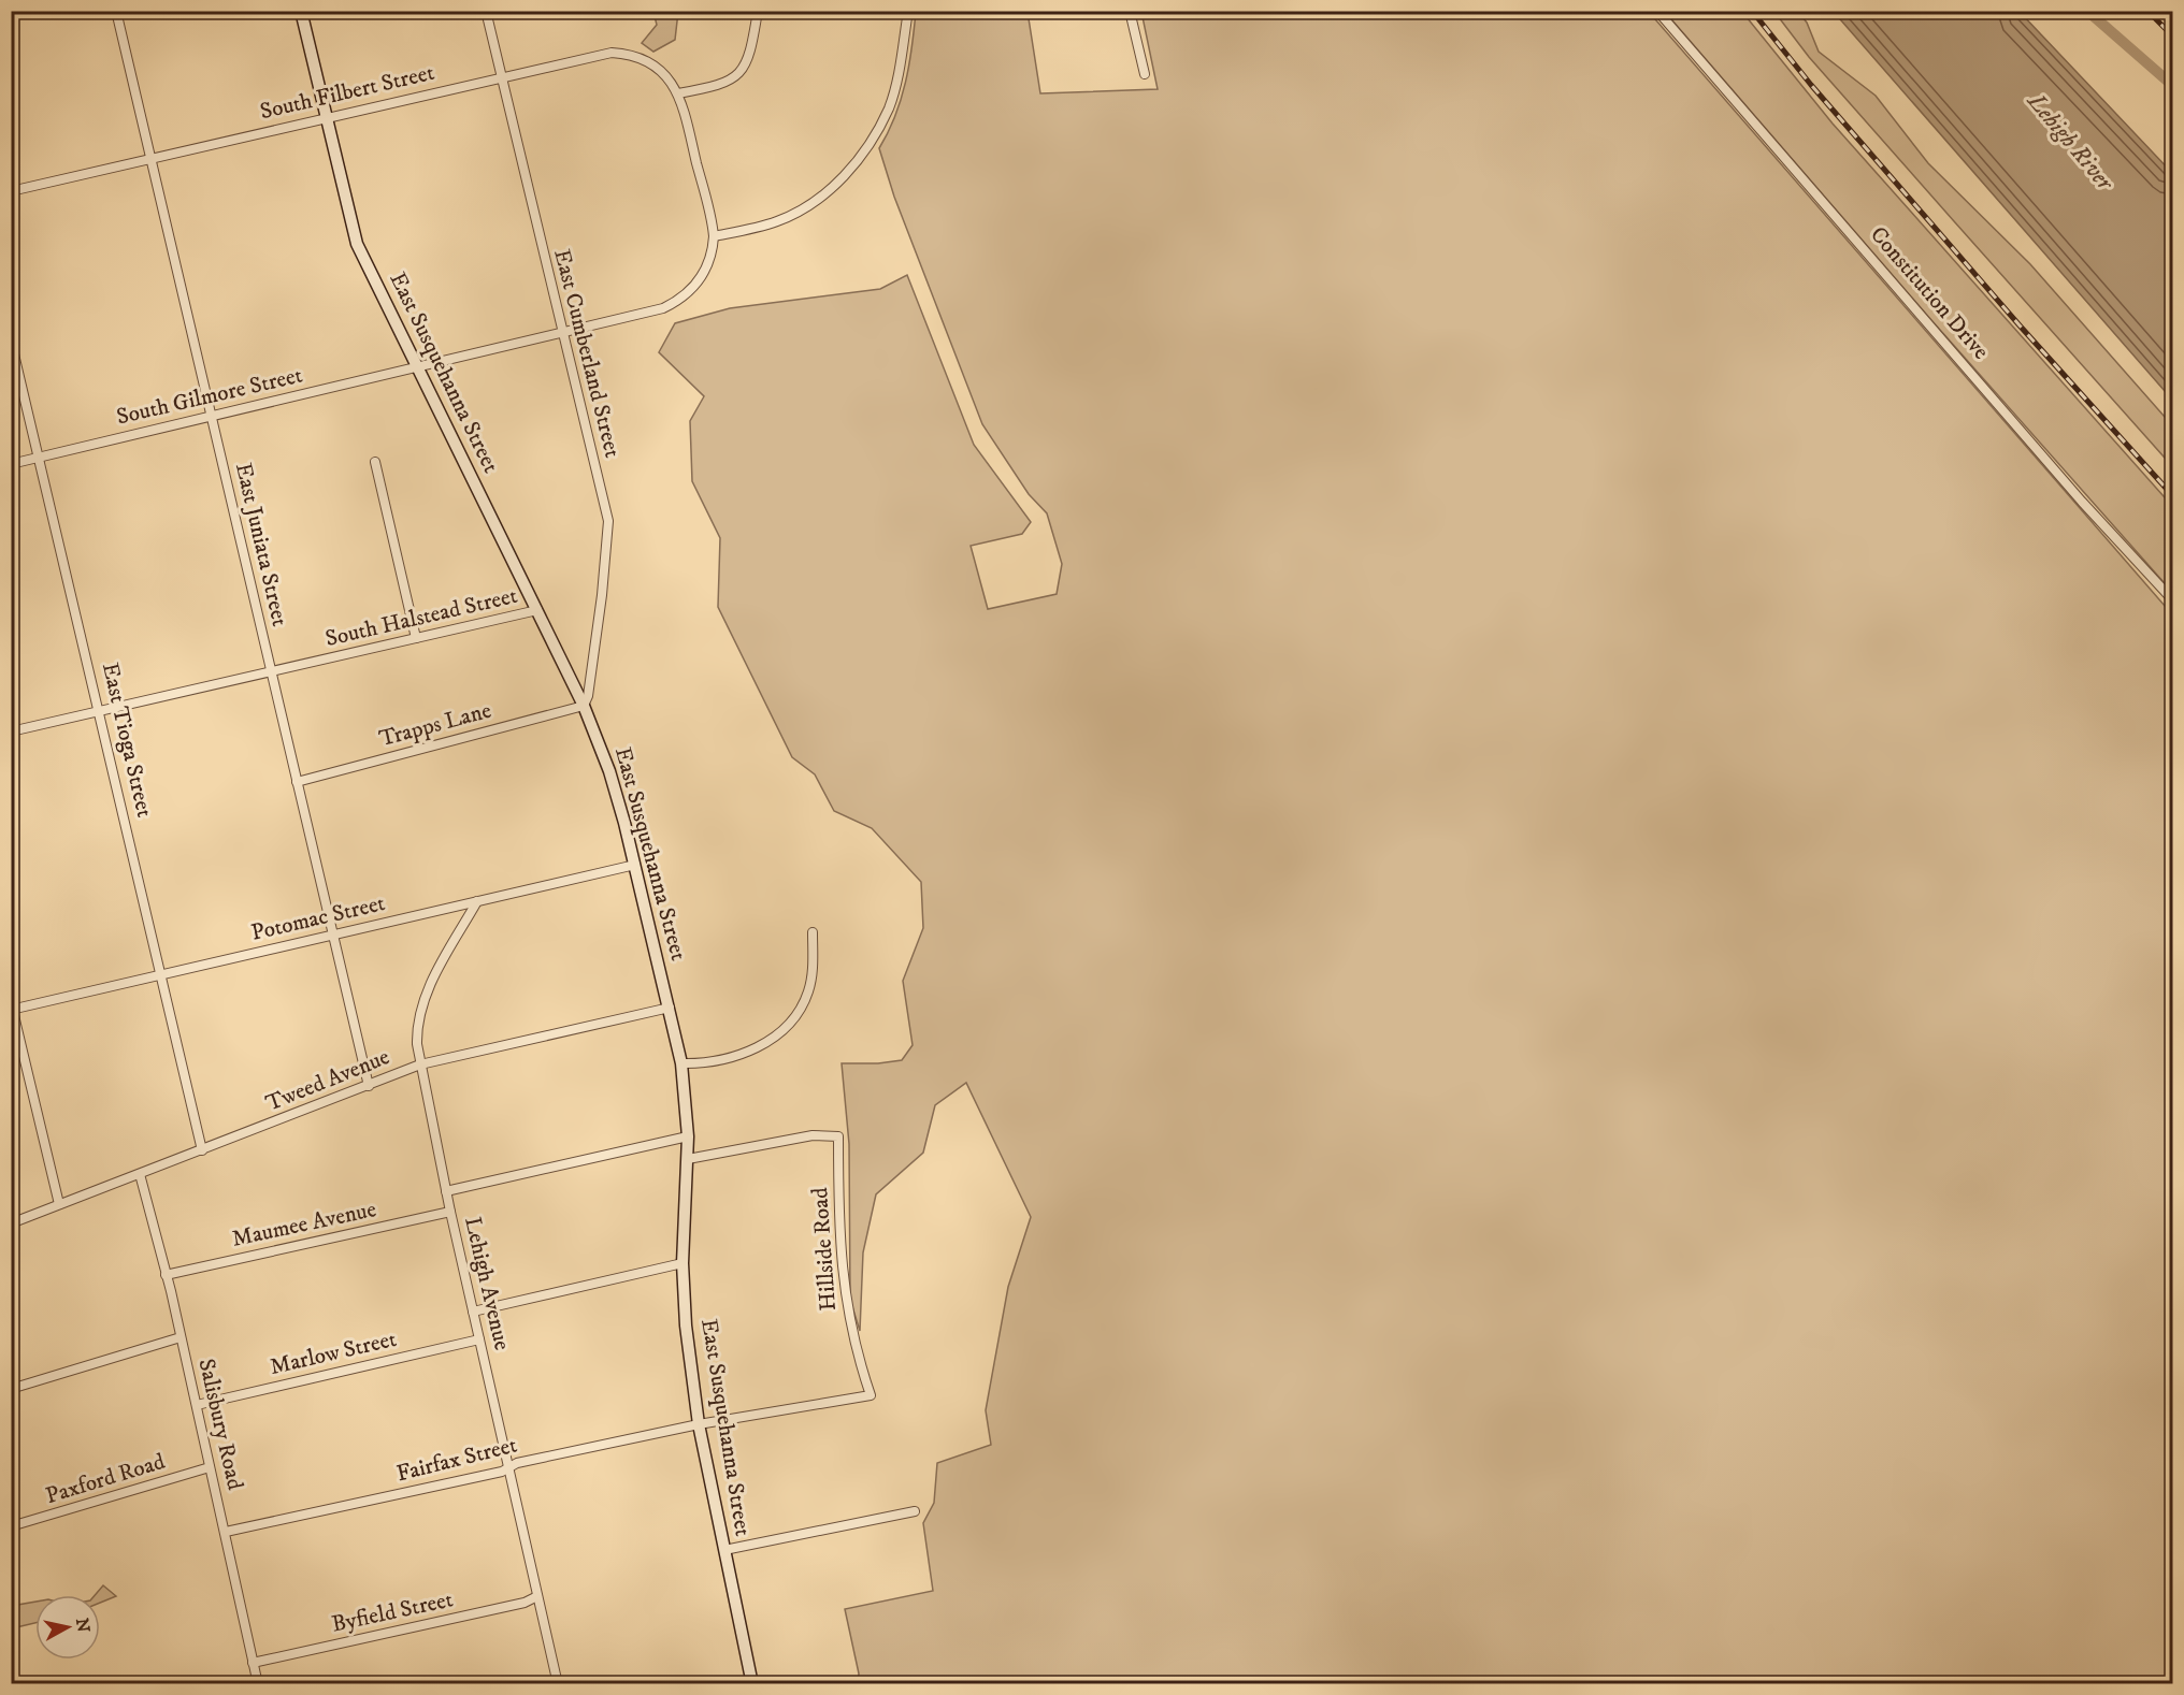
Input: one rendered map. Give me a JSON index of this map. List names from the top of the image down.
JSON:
{
  "streets": {
    "main road": ["East Susquehanna Street"],
    "street": [
      "South Filbert Street",
      "Constitution Drive",
      "East Cumberland Street",
      "South Gilmore Street",
      "East Juniata Street",
      "South Halstead Street",
      "Trapps Lane",
      "East Tioga Street",
      "Potomac Street",
      "Tweed Avenue",
      "Maumee Avenue",
      "Hillside Road",
      "Lehigh Avenue",
      "Marlow Street",
      "Salisbury Road",
      "Fairfax Street",
      "Paxford Road",
      "Byfield Street"
    ]
  },
  "crossings": [
    ["South Filbert Street", "East Cumberland Street"],
    ["South Filbert Street", "East Susquehanna Street"],
    ["South Filbert Street", "East Juniata Street"],
    ["East Cumberland Street", "East Susquehanna Street"],
    ["East Cumberland Street", "South Gilmore Street"],
    ["East Cumberland Street", "Trapps Lane"],
    ["East Susquehanna Street", "South Gilmore Street"],
    ["East Susquehanna Street", "South Halstead Street"],
    ["East Susquehanna Street", "Trapps Lane"],
    ["East Susquehanna Street", "Potomac Street"],
    ["East Susquehanna Street", "Tweed Avenue"],
    ["East Susquehanna Street", "Hillside Road"],
    ["East Susquehanna Street", "Fairfax Street"],
    ["South Gilmore Street", "East Juniata Street"],
    ["South Gilmore Street", "East Tioga Street"],
    ["East Juniata Street", "South Halstead Street"],
    ["East Juniata Street", "Trapps Lane"],
    ["East Juniata Street", "Potomac Street"],
    ["East Juniata Street", "Tweed Avenue"],
    ["South Halstead Street", "East Tioga Street"],
    ["East Tioga Street", "Potomac Street"],
    ["East Tioga Street", "Tweed Avenue"],
    ["Potomac Street", "Lehigh Avenue"],
    ["Tweed Avenue", "Lehigh Avenue"],
    ["Tweed Avenue", "Salisbury Road"],
    ["Maumee Avenue", "Lehigh Avenue"],
    ["Maumee Avenue", "Salisbury Road"],
    ["Hillside Road", "Fairfax Street"],
    ["Lehigh Avenue", "Marlow Street"],
    ["Lehigh Avenue", "Fairfax Street"],
    ["Lehigh Avenue", "Byfield Street"],
    ["Marlow Street", "Salisbury Road"],
    ["Salisbury Road", "Fairfax Street"],
    ["Salisbury Road", "Paxford Road"],
    ["Salisbury Road", "Byfield Street"]
  ],
  "water": ["Lehigh River"],
  "north": "right"
}
